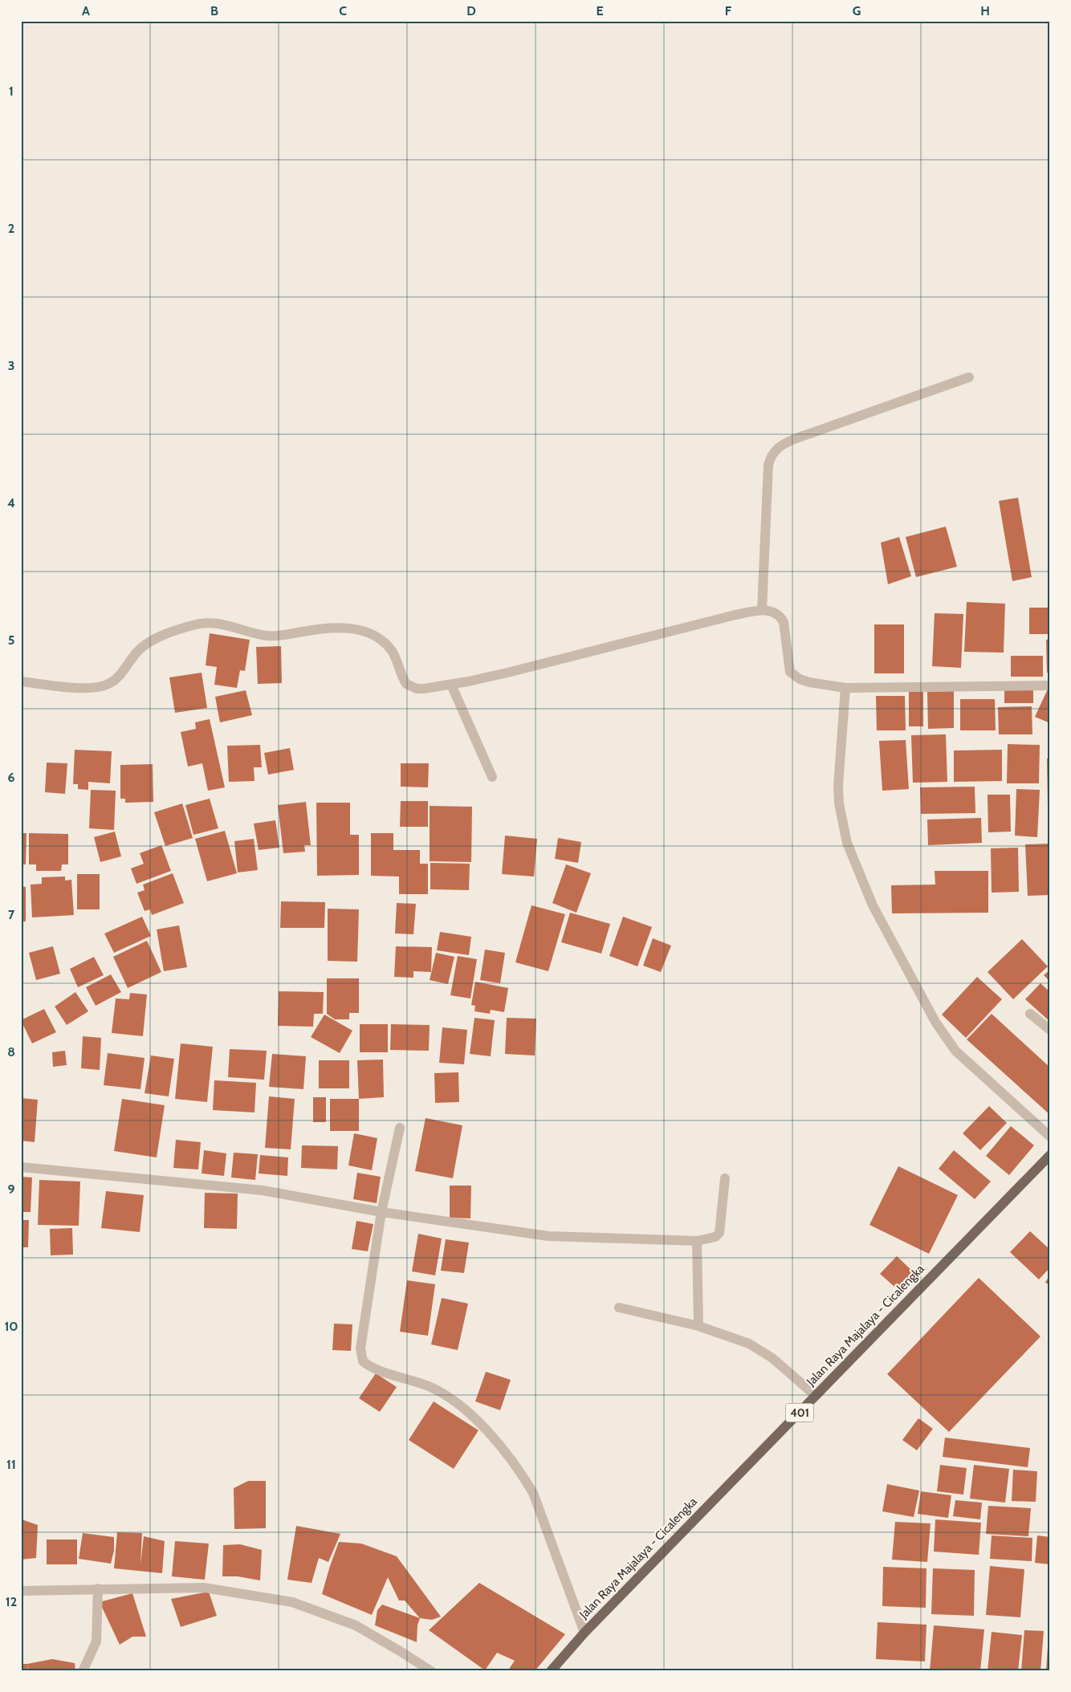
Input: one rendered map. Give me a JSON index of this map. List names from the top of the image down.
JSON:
{
  "streets": {
    "main road": ["Jalan Raya Majalaya - Cicalengka", "401"]
  },
  "grid": {
    "columns": [
      "A",
      "B",
      "C",
      "D",
      "E",
      "F",
      "G",
      "H"
    ],
    "rows": [
      "1",
      "2",
      "3",
      "4",
      "5",
      "6",
      "7",
      "8",
      "9",
      "10",
      "11",
      "12"
    ]
  }
}
